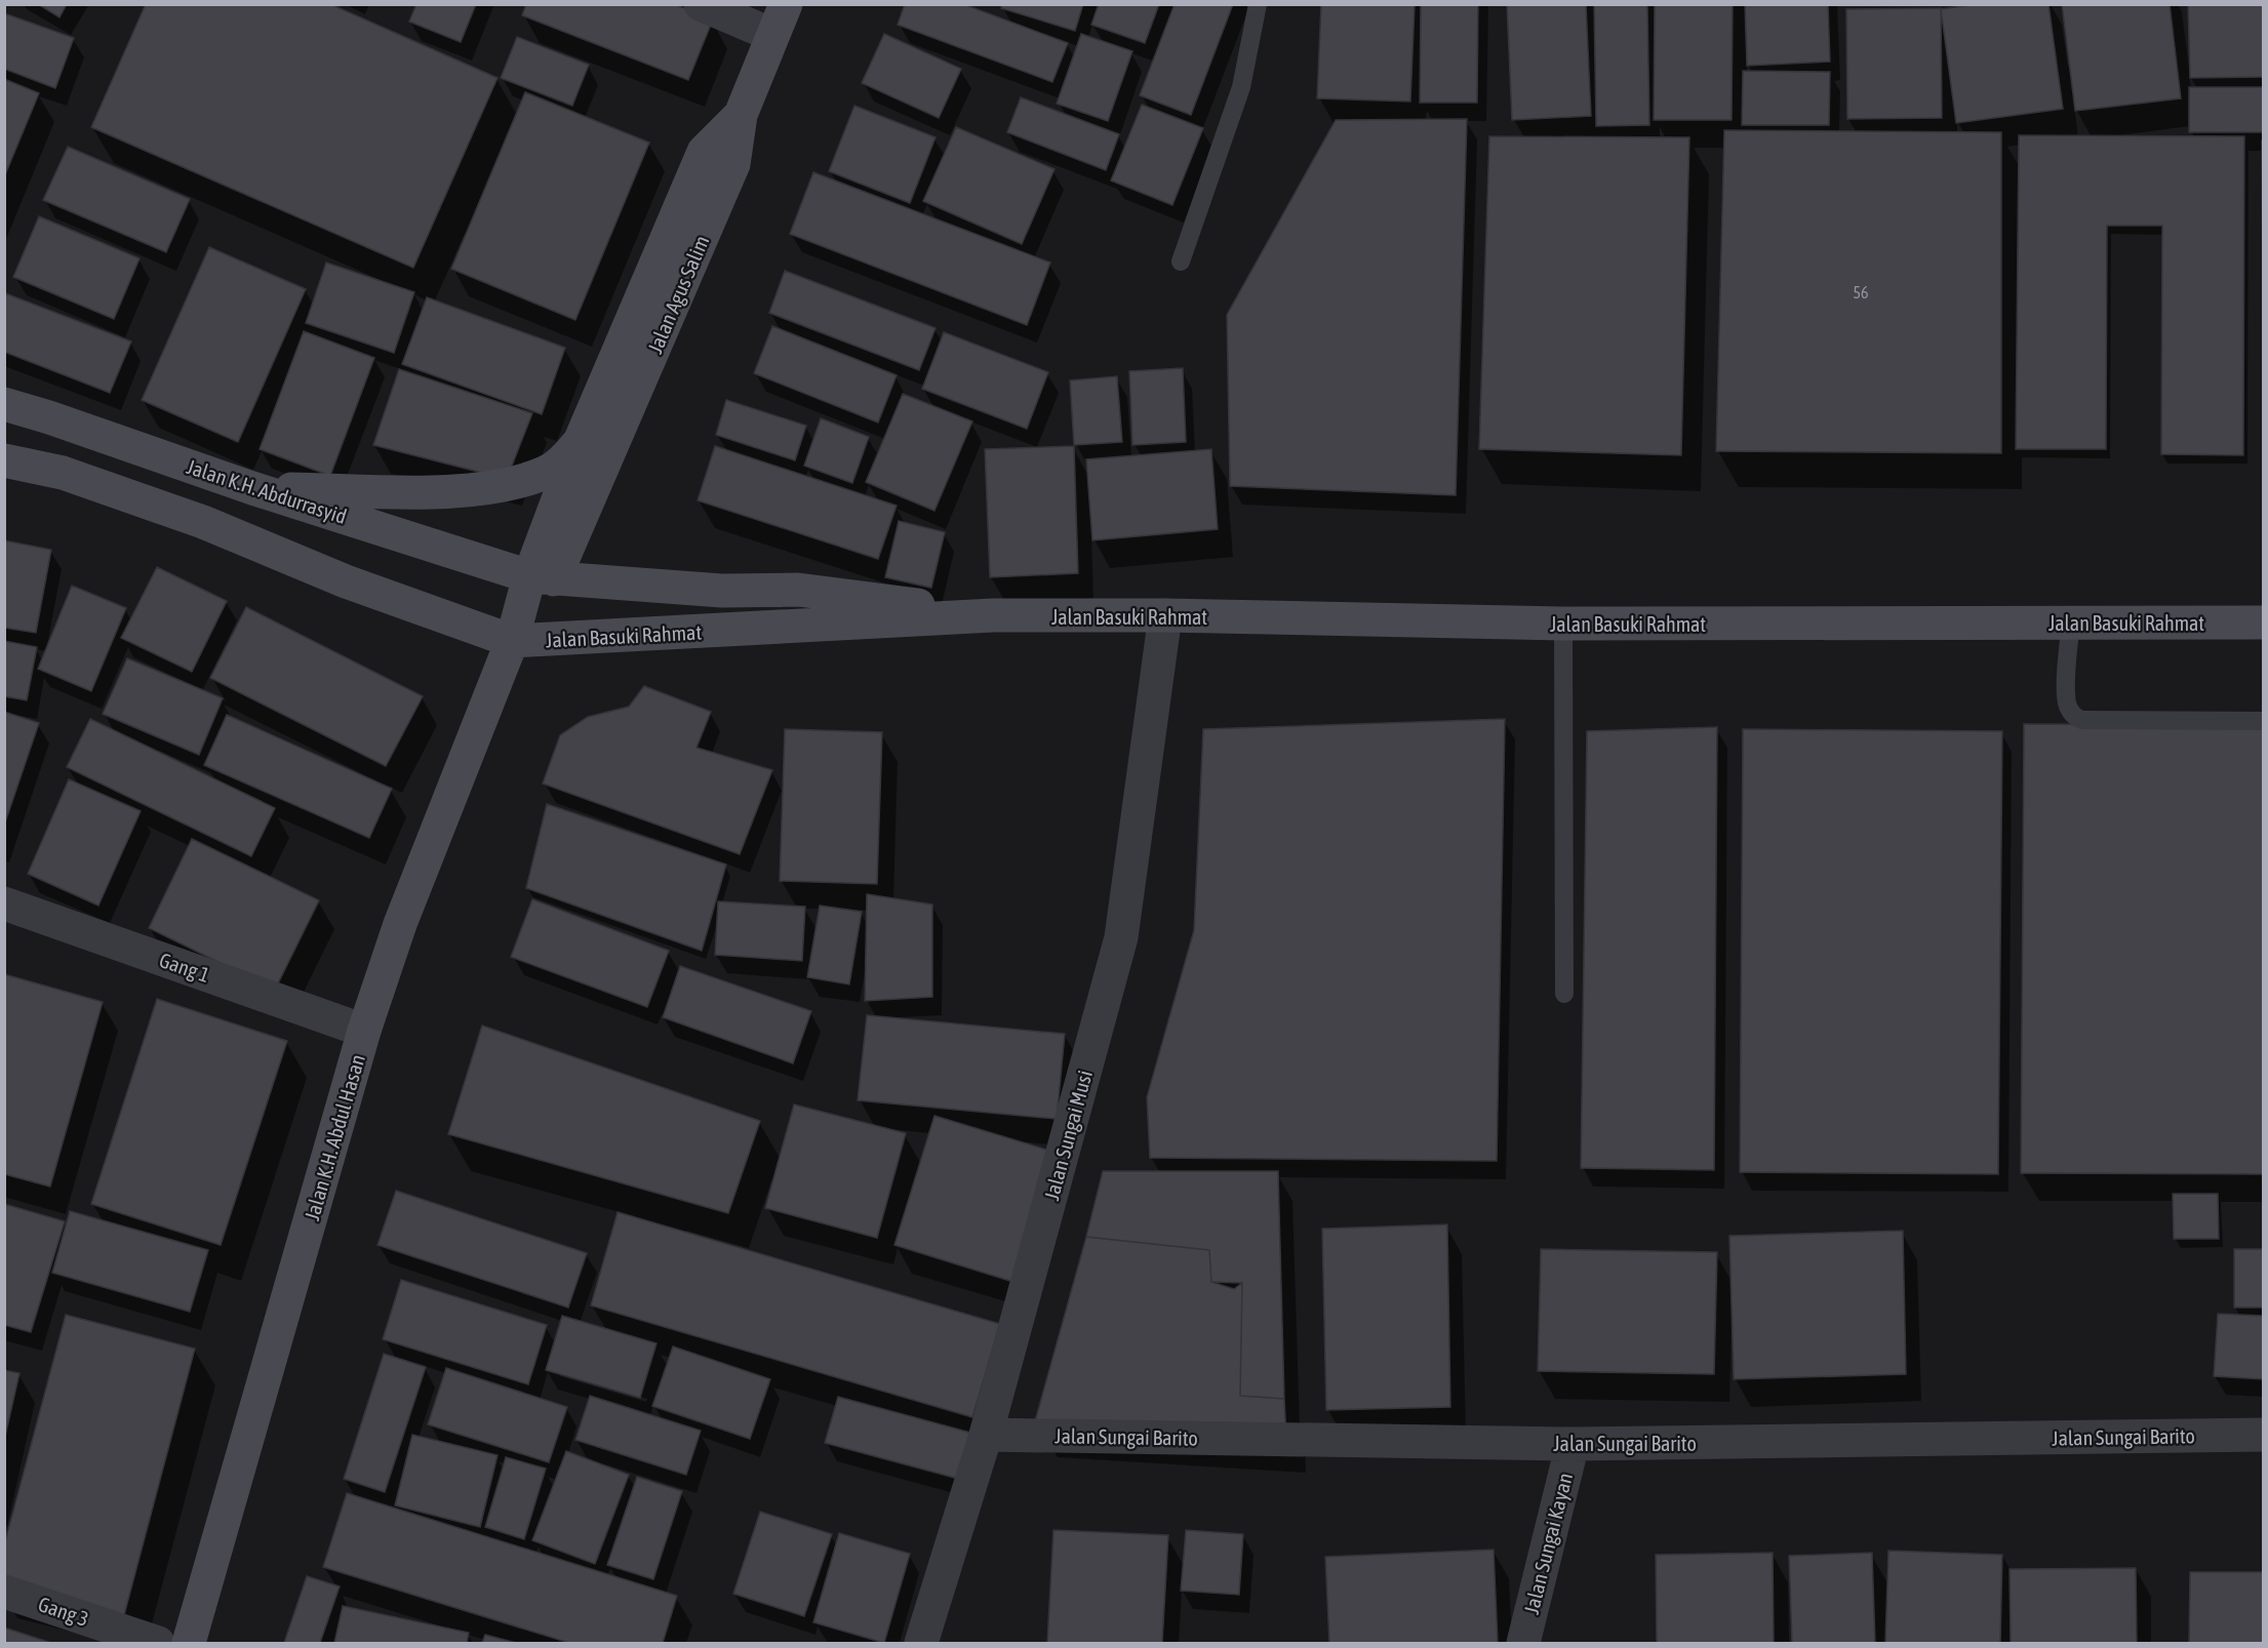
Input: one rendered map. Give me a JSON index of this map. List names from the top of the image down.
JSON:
{
  "streets": {
    "street": [
      "Jalan Agus Salim",
      "Jalan K.H. Abdurrasyid",
      "Jalan Basuki Rahmat",
      "Gang 1",
      "Jalan Sungai Musi",
      "Jalan K.H. Abdul Hasan",
      "Jalan Sungai Barito",
      "Jalan Sungai Kayan",
      "Gang 3"
    ]
  },
  "crossings": [
    ["Jalan Agus Salim", "Jalan K.H. Abdurrasyid"],
    ["Jalan Agus Salim", "Jalan Basuki Rahmat"],
    ["Jalan Agus Salim", "Jalan K.H. Abdul Hasan"],
    ["Jalan K.H. Abdurrasyid", "Jalan Basuki Rahmat"],
    ["Jalan Basuki Rahmat", "Jalan Sungai Musi"],
    ["Jalan Basuki Rahmat", "Jalan K.H. Abdul Hasan"],
    ["Gang 1", "Jalan K.H. Abdul Hasan"],
    ["Jalan Sungai Musi", "Jalan Sungai Barito"],
    ["Jalan Sungai Barito", "Jalan Sungai Kayan"]
  ],
  "house_numbers": ["56"]
}
